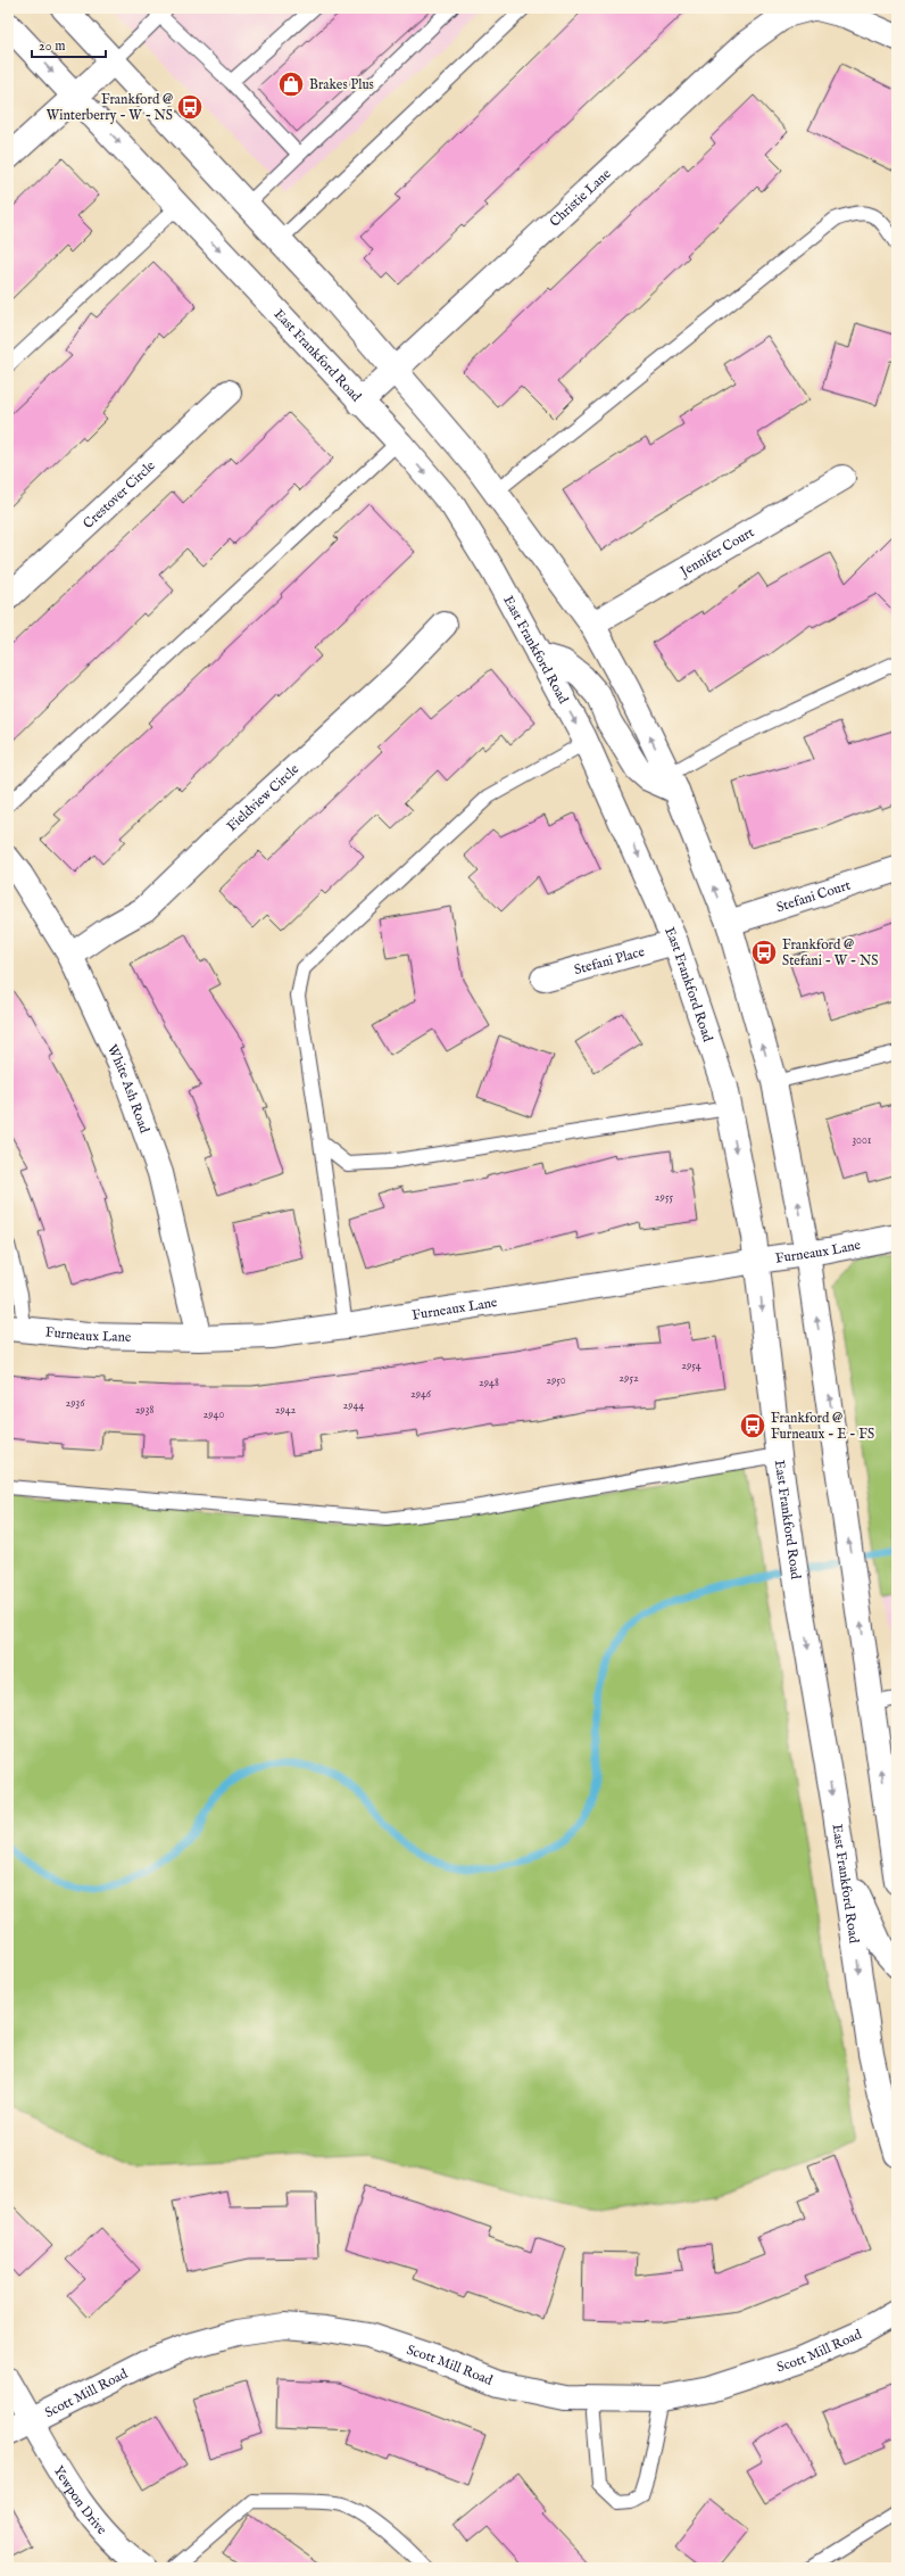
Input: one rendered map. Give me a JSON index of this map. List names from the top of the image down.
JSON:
{
  "streets": {
    "main road": [
      "Christie Lane",
      "East Frankford Road",
      "Crestover Circle",
      "Jennifer Court",
      "Fieldview Circle",
      "Stefani Court",
      "Stefani Place",
      "White Ash Road",
      "Furneaux Lane",
      "Scott Mill Road",
      "Yewpon Drive"
    ]
  },
  "crossings": [
    ["Christie Lane", "East Frankford Road"],
    ["East Frankford Road", "Stefani Place"],
    ["East Frankford Road", "Furneaux Lane"],
    ["Fieldview Circle", "White Ash Road"],
    ["White Ash Road", "Furneaux Lane"],
    ["Scott Mill Road", "Yewpon Drive"]
  ],
  "places": {
    "shop": ["Brakes Plus"],
    "bus stop": ["Frankford @ Winterberry - W - NS", "Frankford @ Stefani - W - NS", "Frankford @ Furneaux - E - FS"]
  },
  "house_numbers": [
    "3001",
    "2955",
    "2954",
    "2952",
    "2950",
    "2948",
    "2946",
    "2936",
    "2944",
    "2938",
    "2942",
    "2940"
  ],
  "scale_bar": "20 m"
}
